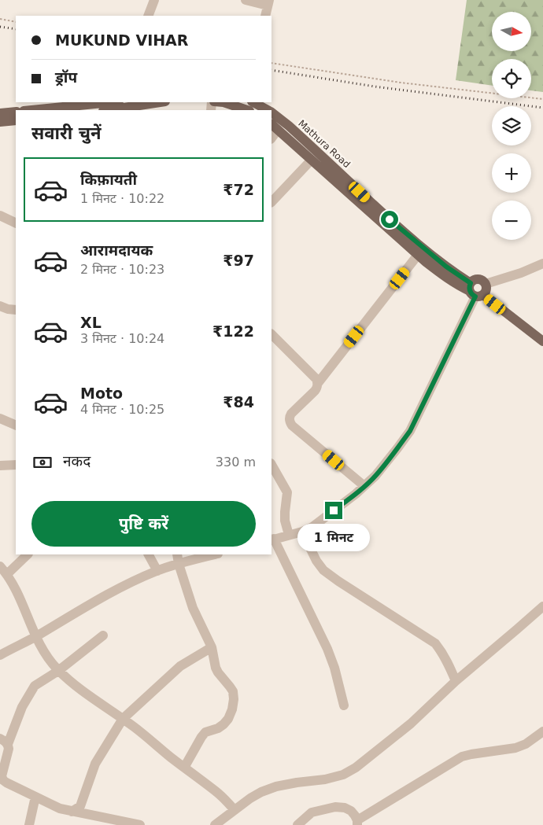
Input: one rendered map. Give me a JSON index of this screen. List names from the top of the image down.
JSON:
{
  "streets": {
    "main road": ["Mathura Road"]
  },
  "north": "right",
  "page": {
    "map_buttons": ["+", "−"],
    "banner": ["MUKUND VIHAR", "ड्रॉप"],
    "heading": "सवारी चुनें",
    "list": [
      {
        "name": "किफ़ायती",
        "note": "1 मिनट · 10:22",
        "value": "₹72"
      },
      {
        "name": "आरामदायक",
        "note": "2 मिनट · 10:23",
        "value": "₹97"
      },
      {
        "name": "XL",
        "note": "3 मिनट · 10:24",
        "value": "₹122"
      },
      {
        "name": "Moto",
        "note": "4 मिनट · 10:25",
        "value": "₹84"
      }
    ],
    "pay": ["नकद", "330 m"],
    "buttons": "पुष्टि करें",
    "bubble": "1 मिनट"
  }
}
